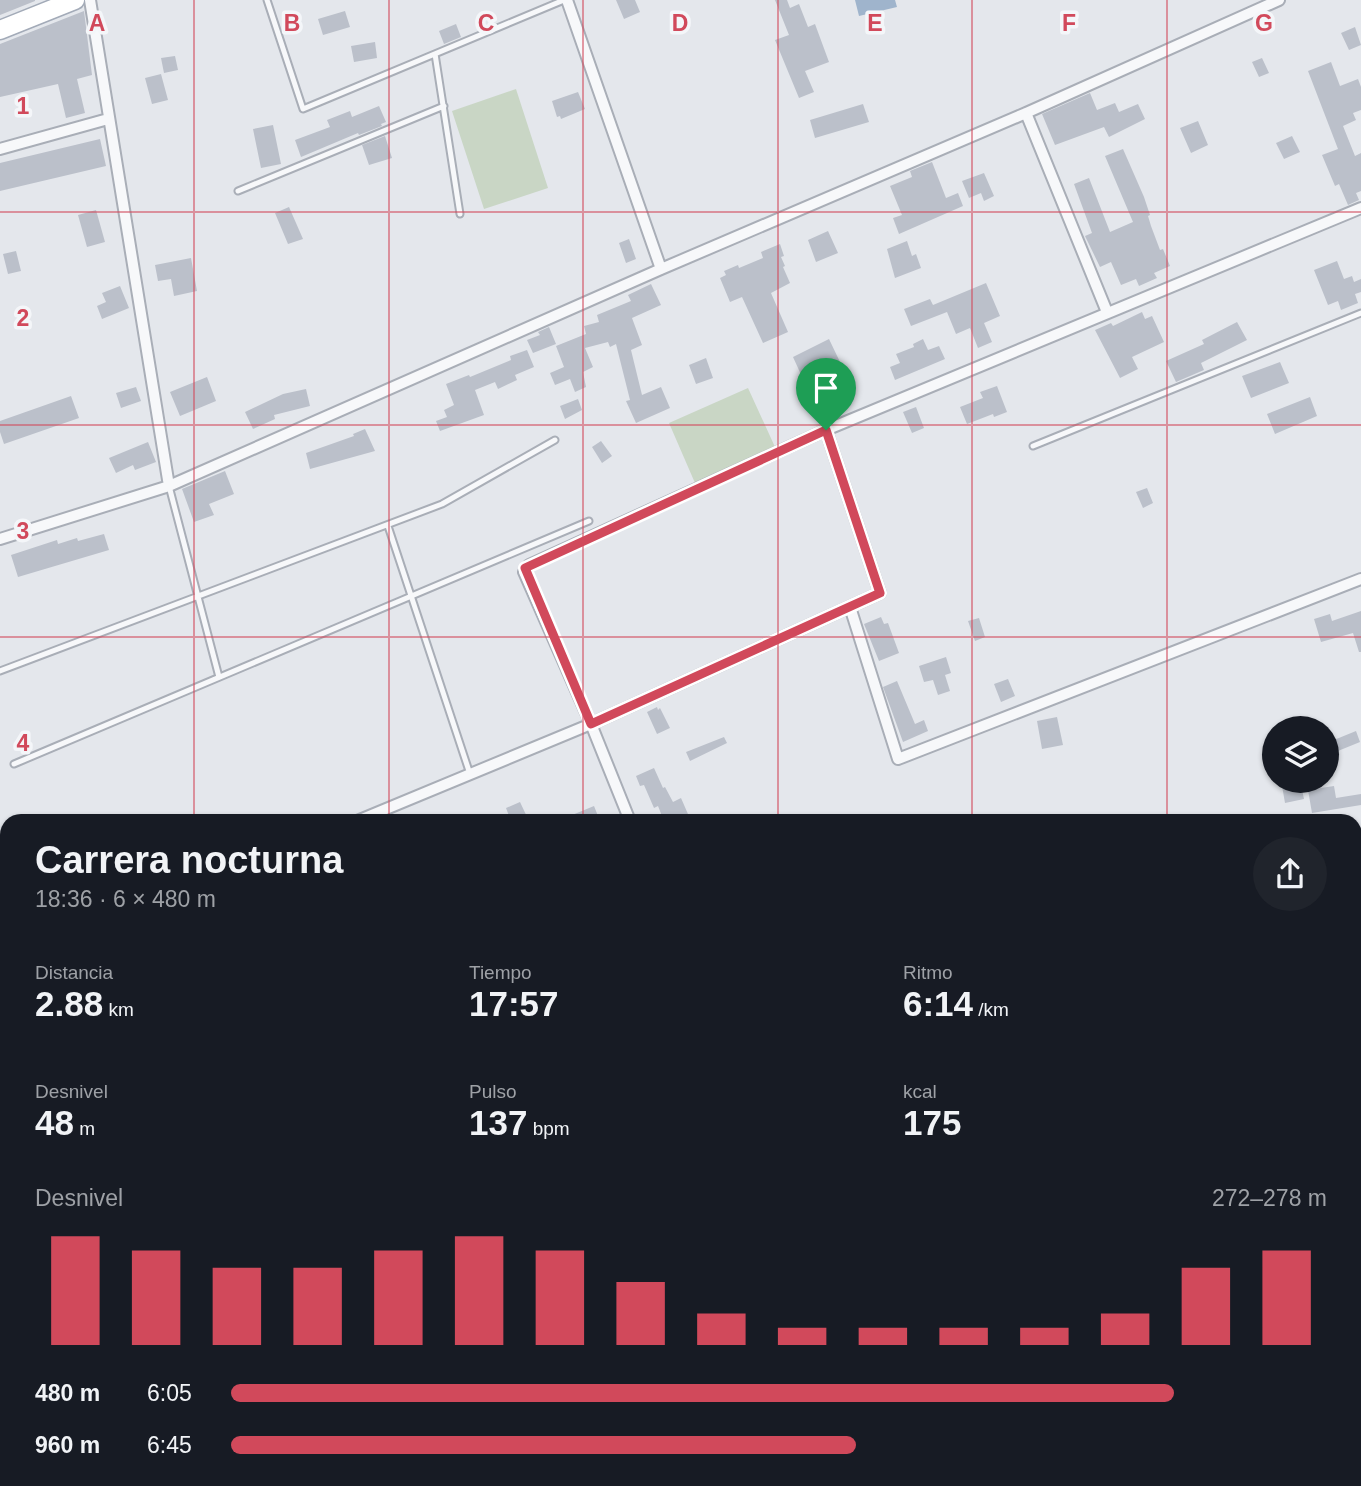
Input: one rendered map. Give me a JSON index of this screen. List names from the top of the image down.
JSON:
{
  "page": {
    "heading": ["Carrera nocturna", "18:36 · 6 × 480 m"],
    "stats": [
      ["Distancia", "2.88 km"],
      ["Tiempo", "17:57"],
      ["Ritmo", "6:14 /km"],
      ["Desnivel", "48 m"],
      ["Pulso", "137 bpm"],
      ["kcal", "175"]
    ],
    "chart": ["Desnivel", "272–278 m"],
    "list": [
      {
        "name": "480 m",
        "note": "6:05"
      },
      {
        "name": "960 m",
        "note": "6:45"
      }
    ]
  },
  "grid": {
    "columns": [
      "A",
      "B",
      "C",
      "D",
      "E",
      "F",
      "G"
    ],
    "rows": [
      "1",
      "2",
      "3",
      "4"
    ]
  }
}
